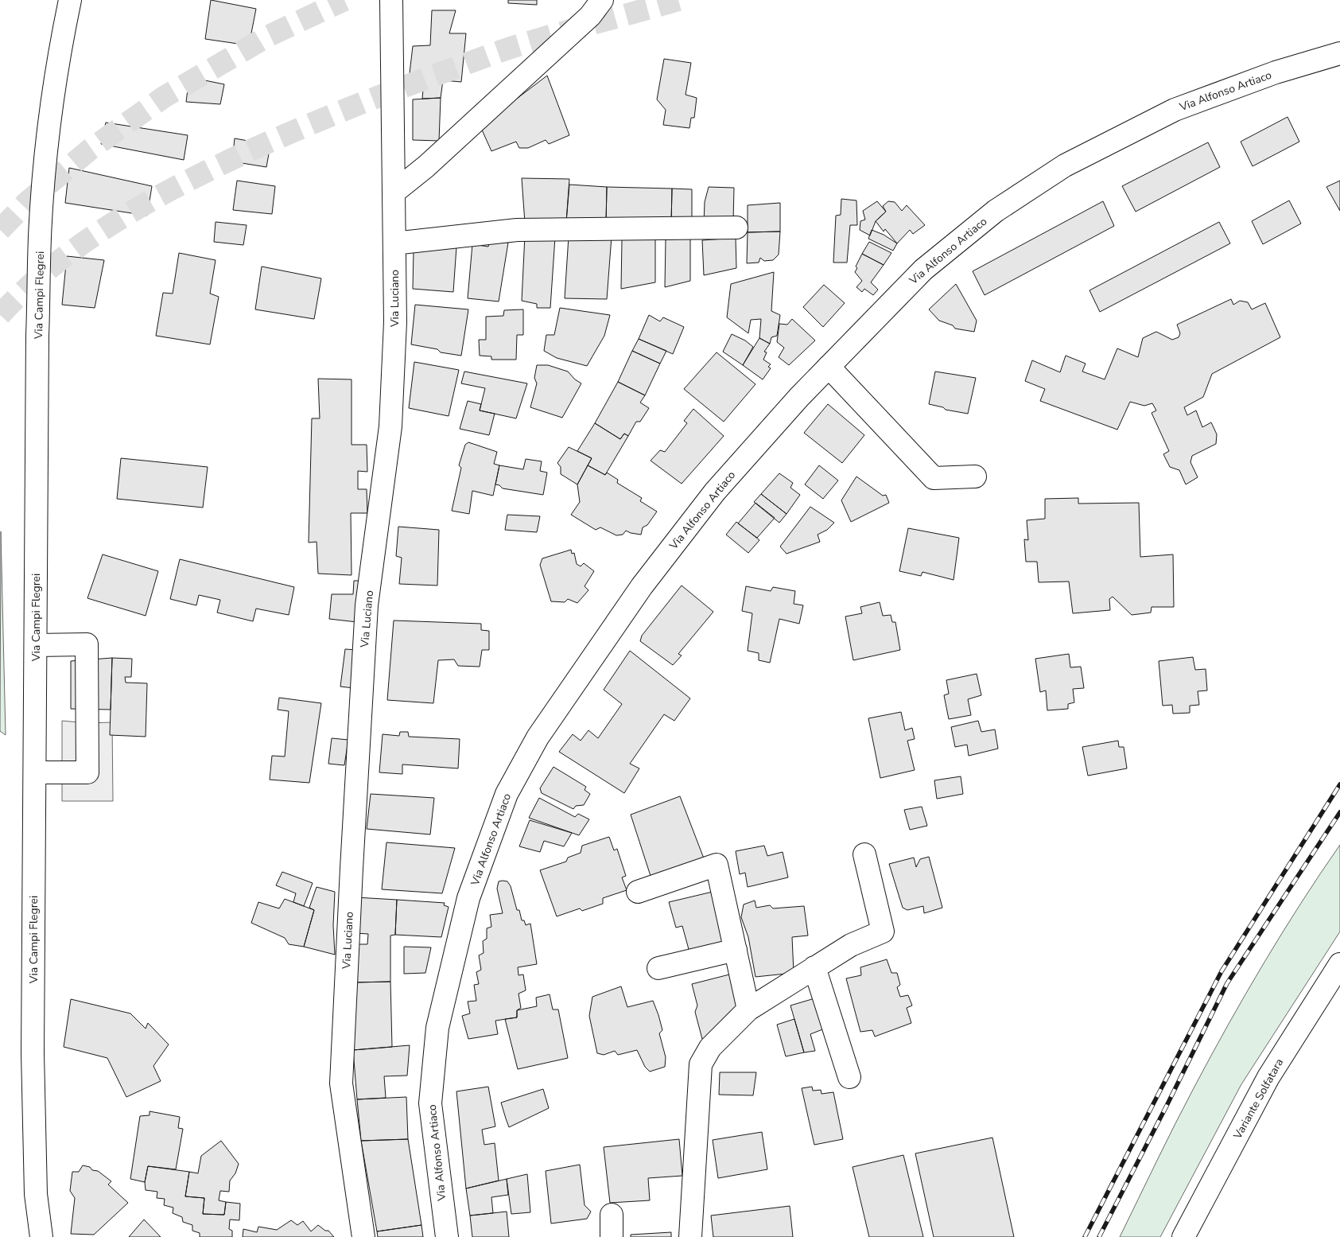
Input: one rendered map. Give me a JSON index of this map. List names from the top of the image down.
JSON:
{
  "streets": {
    "main road": [
      "Via Alfonso Artiaco",
      "Via Campi Flegrei",
      "Via Luciano",
      "Variante Solfatara"
    ]
  }
}
